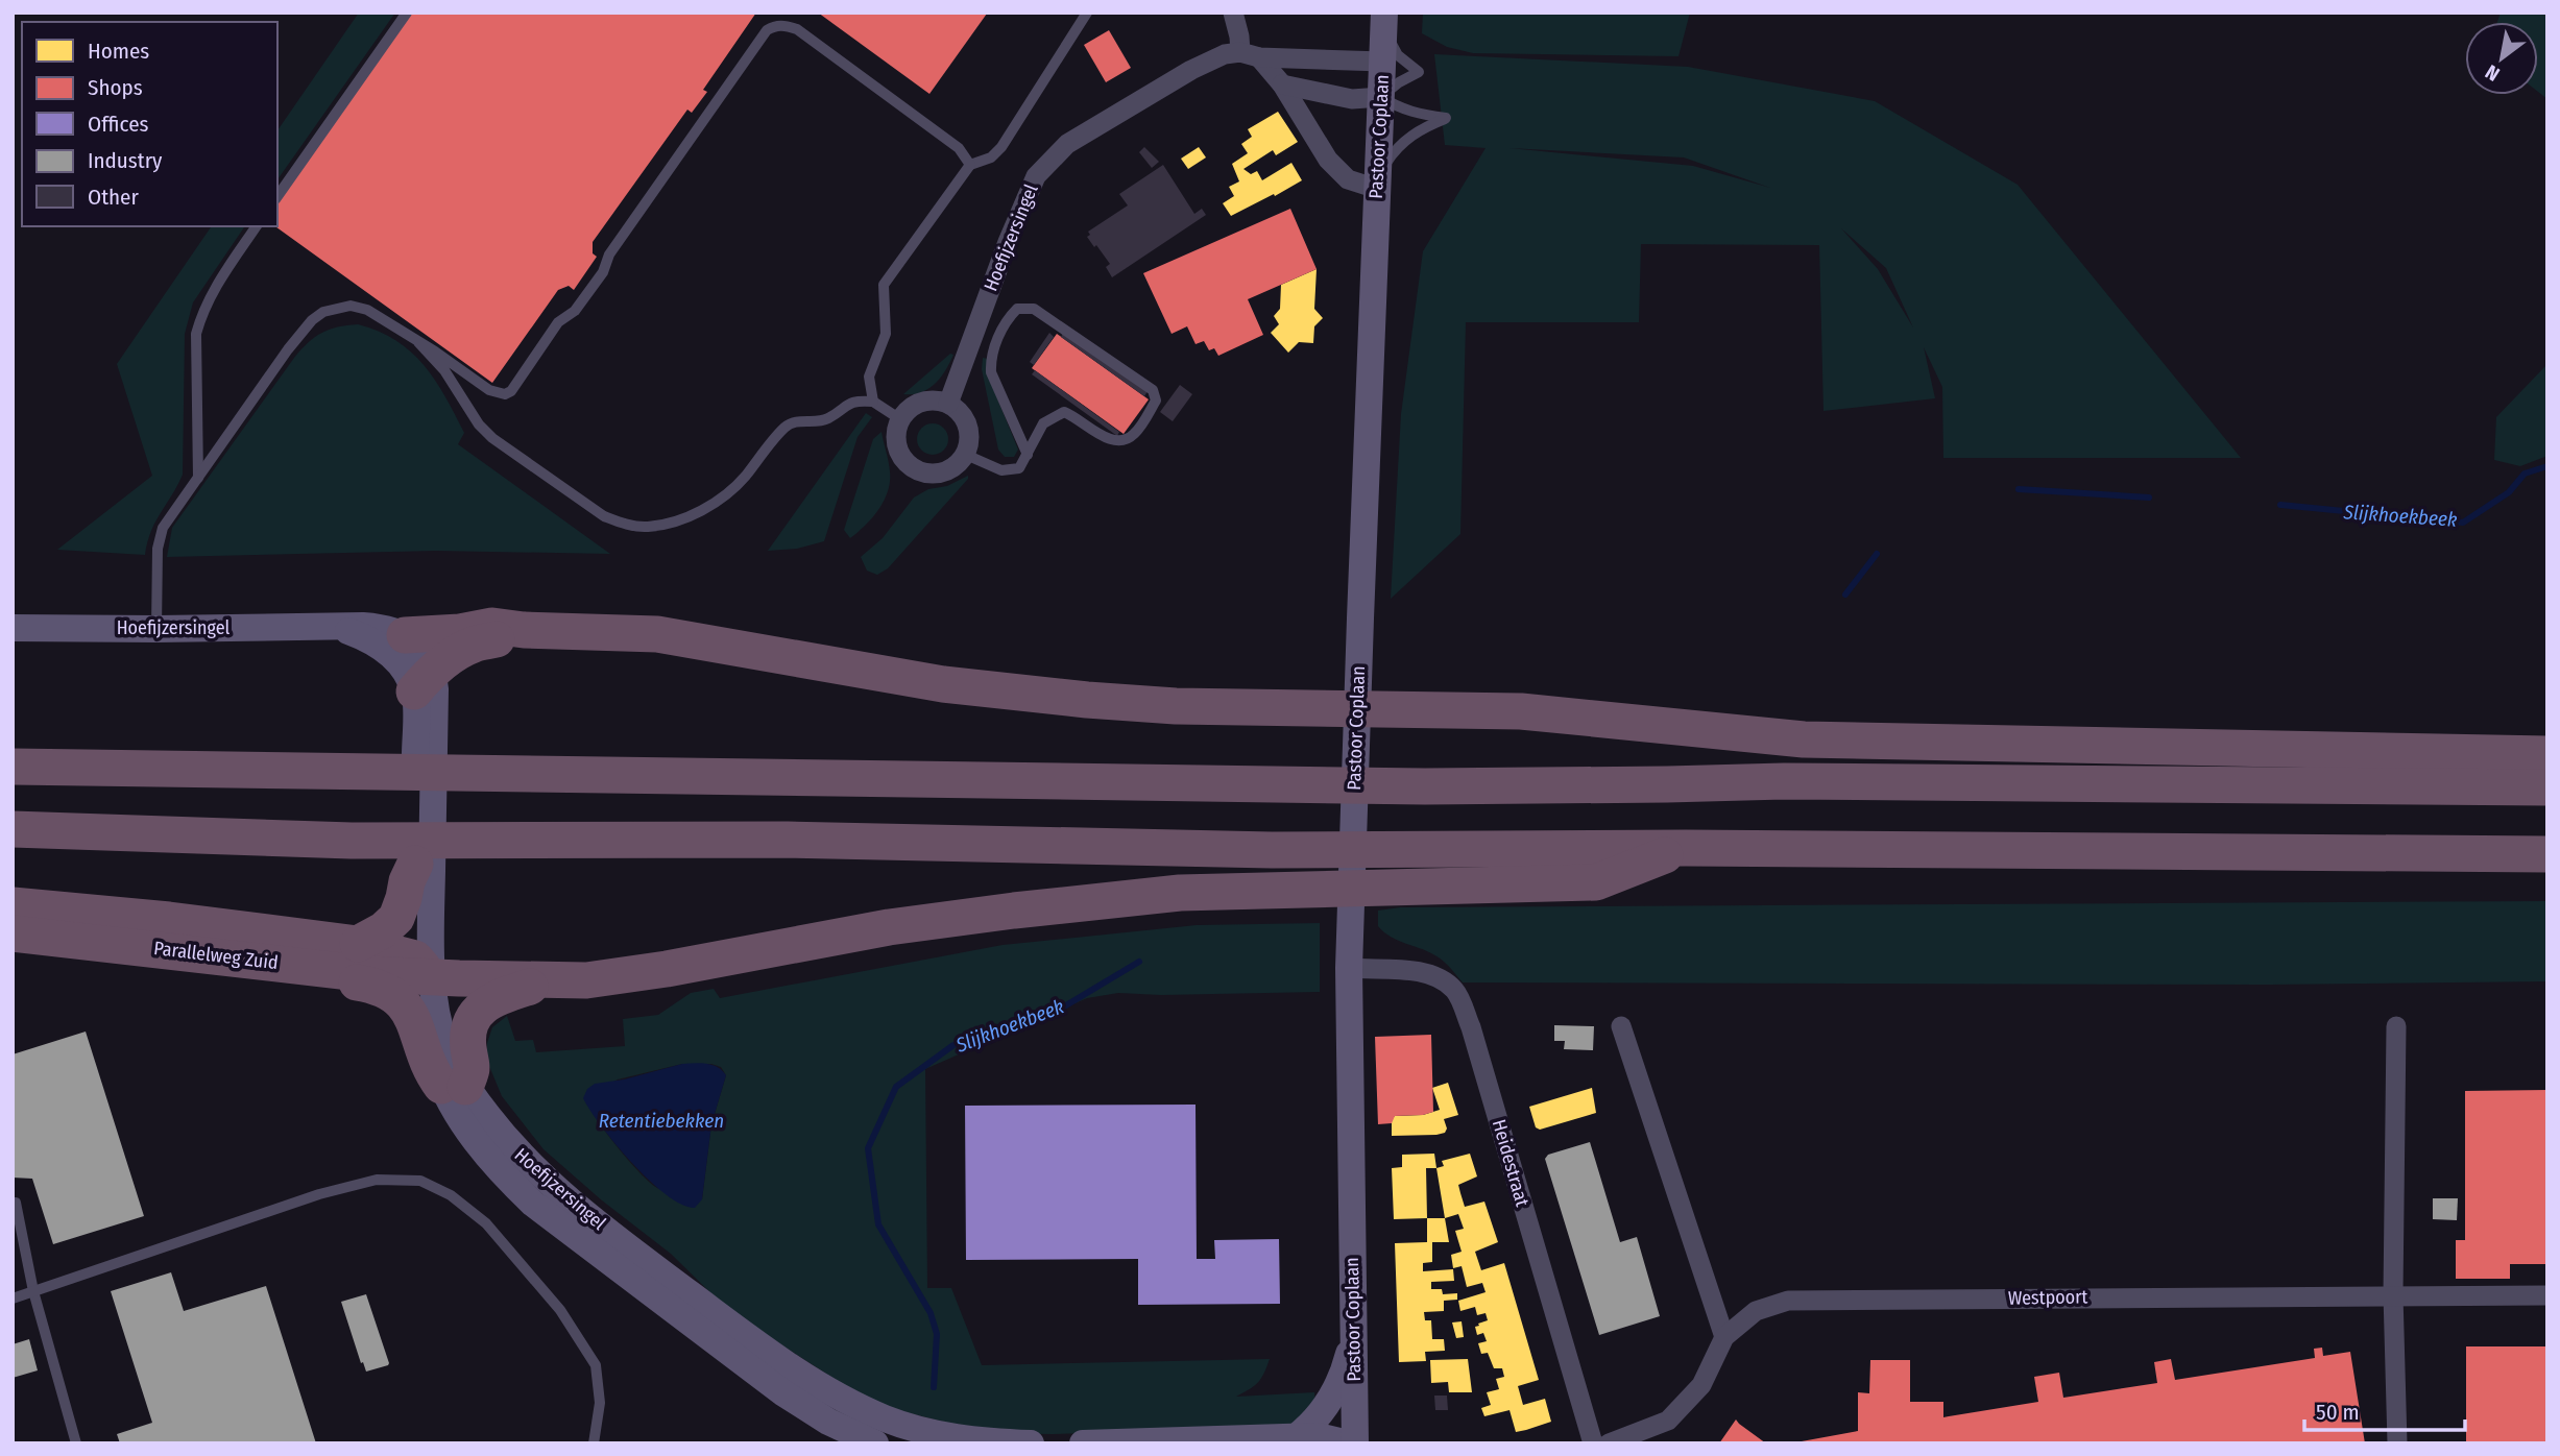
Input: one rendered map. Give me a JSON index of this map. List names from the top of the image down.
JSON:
{
  "streets": {
    "highway": ["Parallelweg Zuid"],
    "street": [
      "Pastoor Coplaan",
      "Hoefijzersingel",
      "Heidestraat",
      "Westpoort"
    ]
  },
  "crossings": [
    ["Pastoor Coplaan", "Hoefijzersingel"],
    ["Pastoor Coplaan", "Heidestraat"],
    ["Hoefijzersingel", "Parallelweg Zuid"]
  ],
  "water": ["Slijkhoekbeek", "Retentiebekken"],
  "legend": [
    "Homes",
    "Shops",
    "Offices",
    "Industry",
    "Other"
  ],
  "scale_bar": "50 m",
  "north": "bottom left"
}
